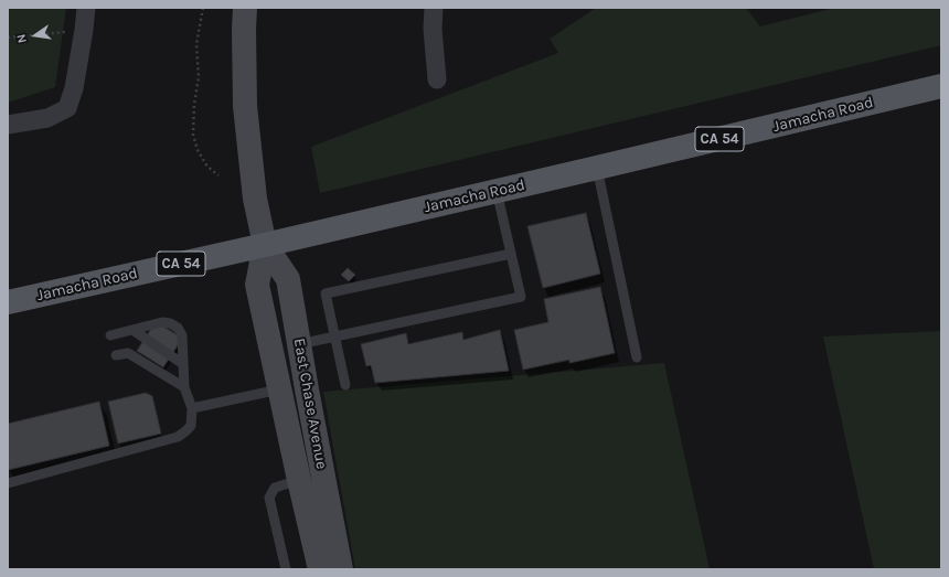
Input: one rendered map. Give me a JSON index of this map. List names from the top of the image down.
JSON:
{
  "streets": {
    "main road": ["Jamacha Road", "CA 54", "East Chase Avenue"]
  },
  "crossings": [
    ["Jamacha Road", "East Chase Avenue"]
  ],
  "north": "left"
}
